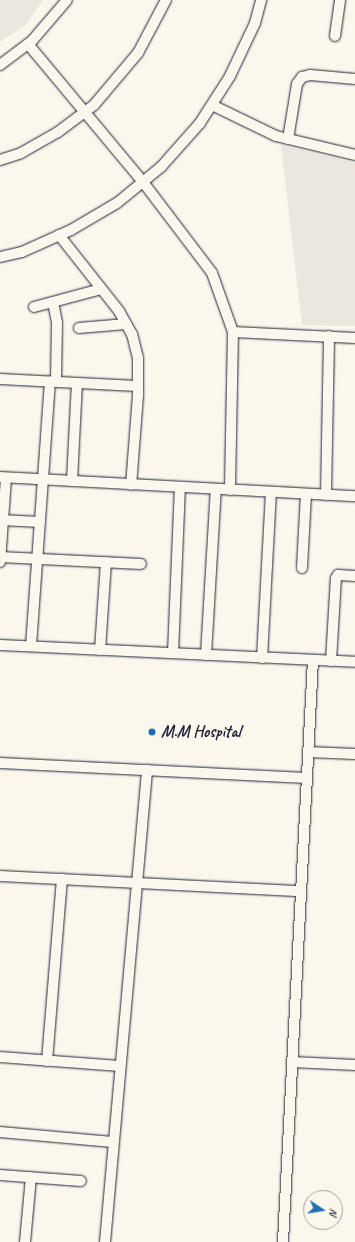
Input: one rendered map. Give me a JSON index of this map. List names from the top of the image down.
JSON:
{
  "places": ["M.M Hospital"],
  "north": "right"
}
